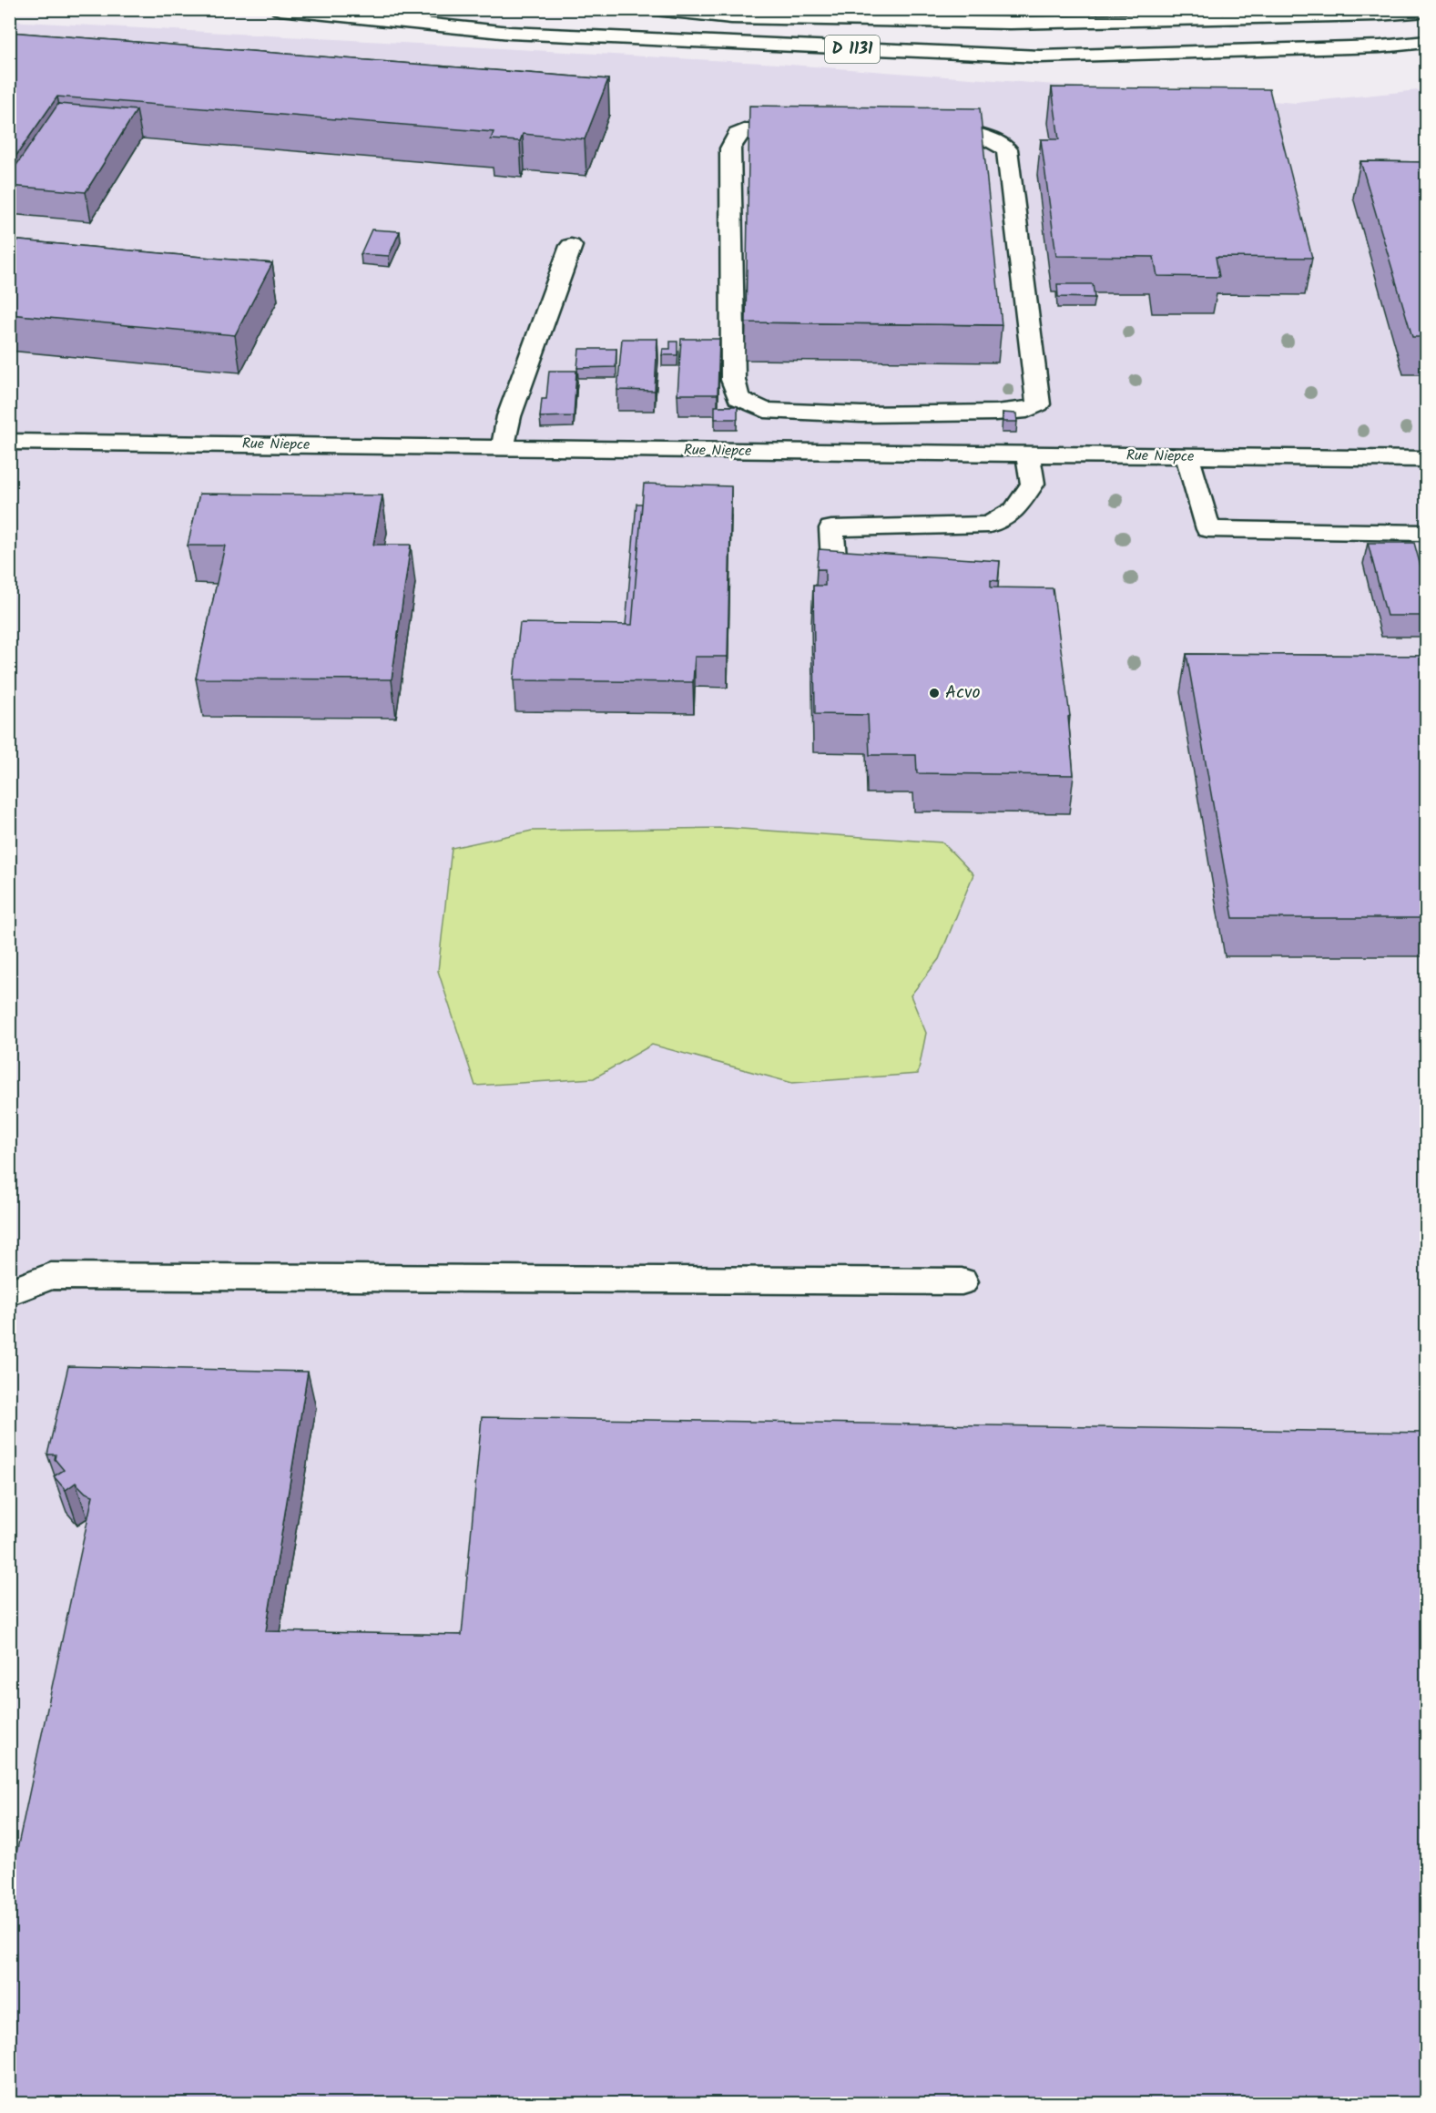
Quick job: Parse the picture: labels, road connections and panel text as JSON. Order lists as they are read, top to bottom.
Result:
{
  "streets": {
    "main road": ["D 1131", "Rue Niepce"]
  },
  "places": ["Acvo"]
}
